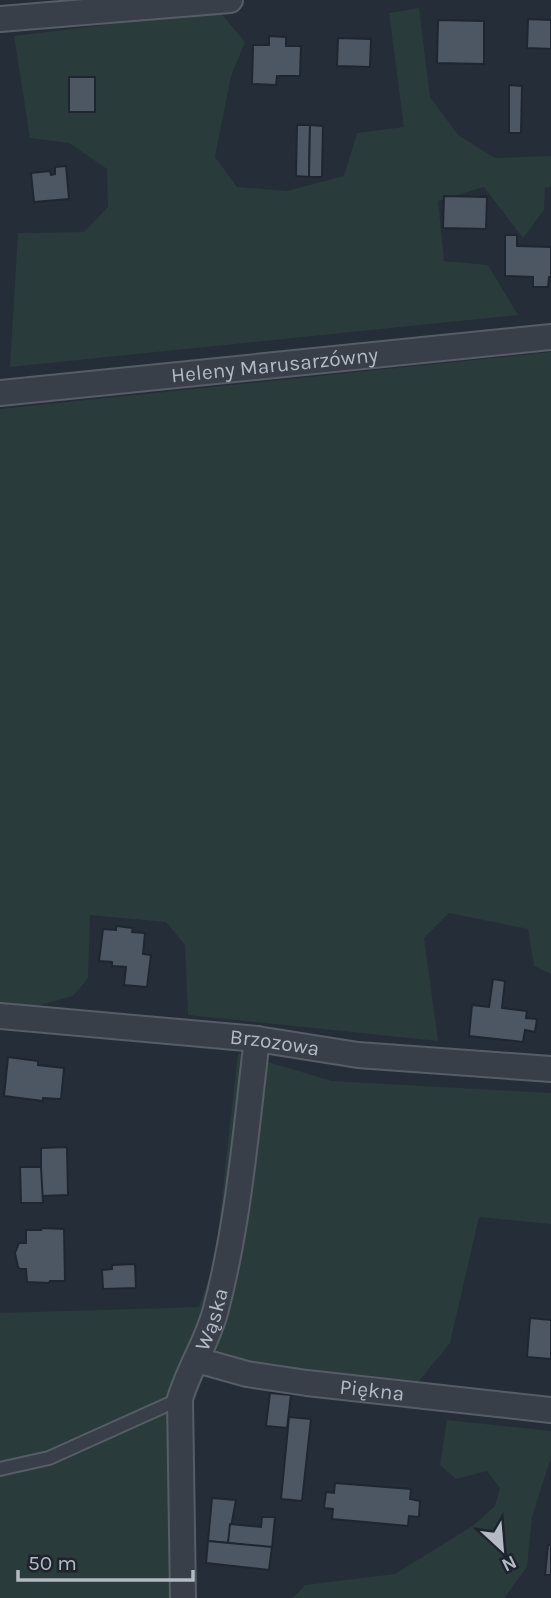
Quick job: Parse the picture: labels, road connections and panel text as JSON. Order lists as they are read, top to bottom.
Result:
{
  "streets": {
    "street": [
      "Heleny Marusarzówny",
      "Brzozowa",
      "Wąska",
      "Piękna"
    ]
  },
  "crossings": [
    ["Brzozowa", "Wąska"],
    ["Wąska", "Piękna"]
  ],
  "scale_bar": "50 m",
  "north": "bottom right"
}
